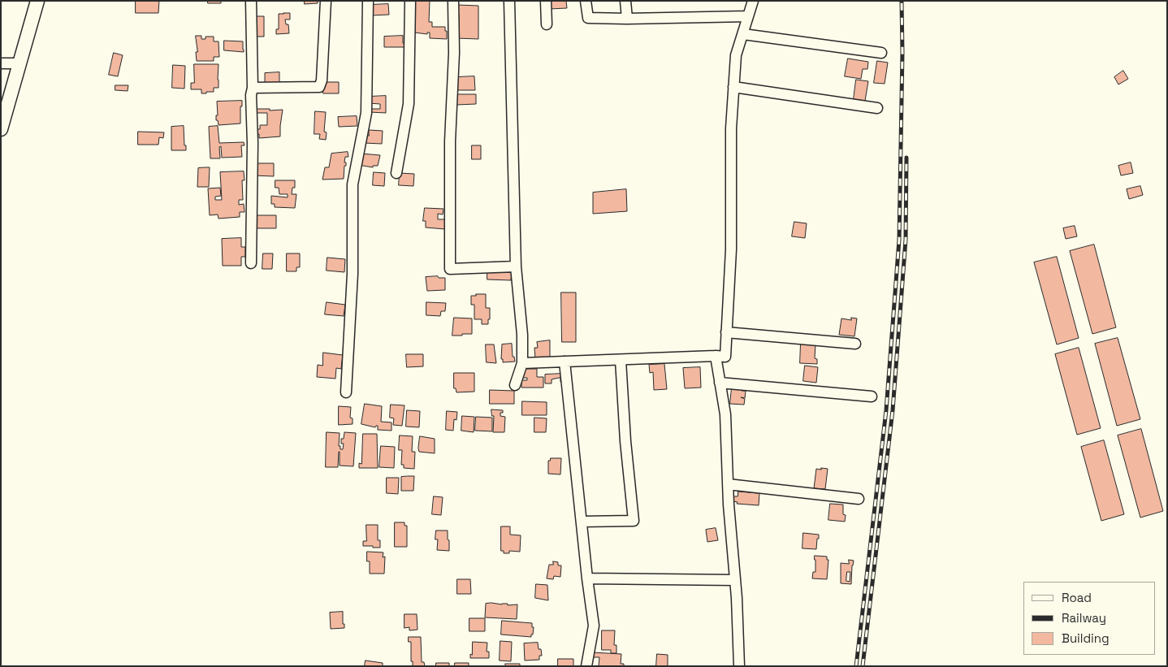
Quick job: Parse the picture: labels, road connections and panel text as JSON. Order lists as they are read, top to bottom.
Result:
{
  "legend": ["Road", "Railway", "Building"]
}
